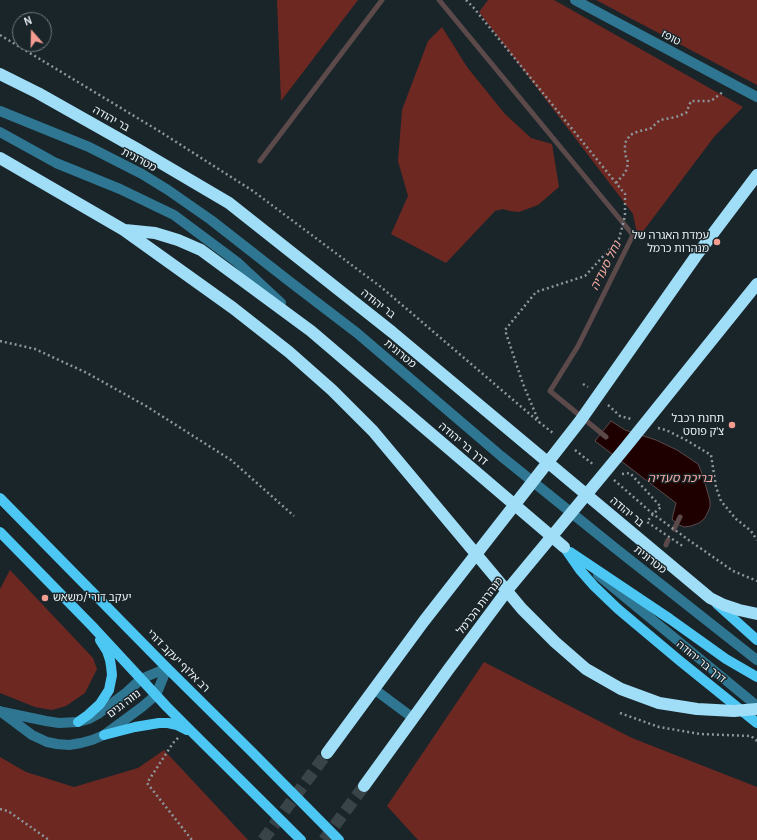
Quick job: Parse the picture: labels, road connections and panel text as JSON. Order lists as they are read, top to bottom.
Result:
{
  "streets": {
    "highway": ["בר יהודה", "דרך בר יהודה", "מנהרות הכרמל"],
    "main road": ["רב אלוף יעקב דורי"],
    "street": ["טופז", "מטרונית", "נווה גנים"]
  },
  "crossings": [
    ["רב אלוף יעקב דורי", "נווה גנים"]
  ],
  "water": ["נחל סעדיה", "בריכת סעדיה"],
  "places": ["עמדת האגרה של מנהרות כרמל", "תחנת רכבל צ'ק פוסט", "יעקב דורי/משאש"],
  "north": "top"
}
